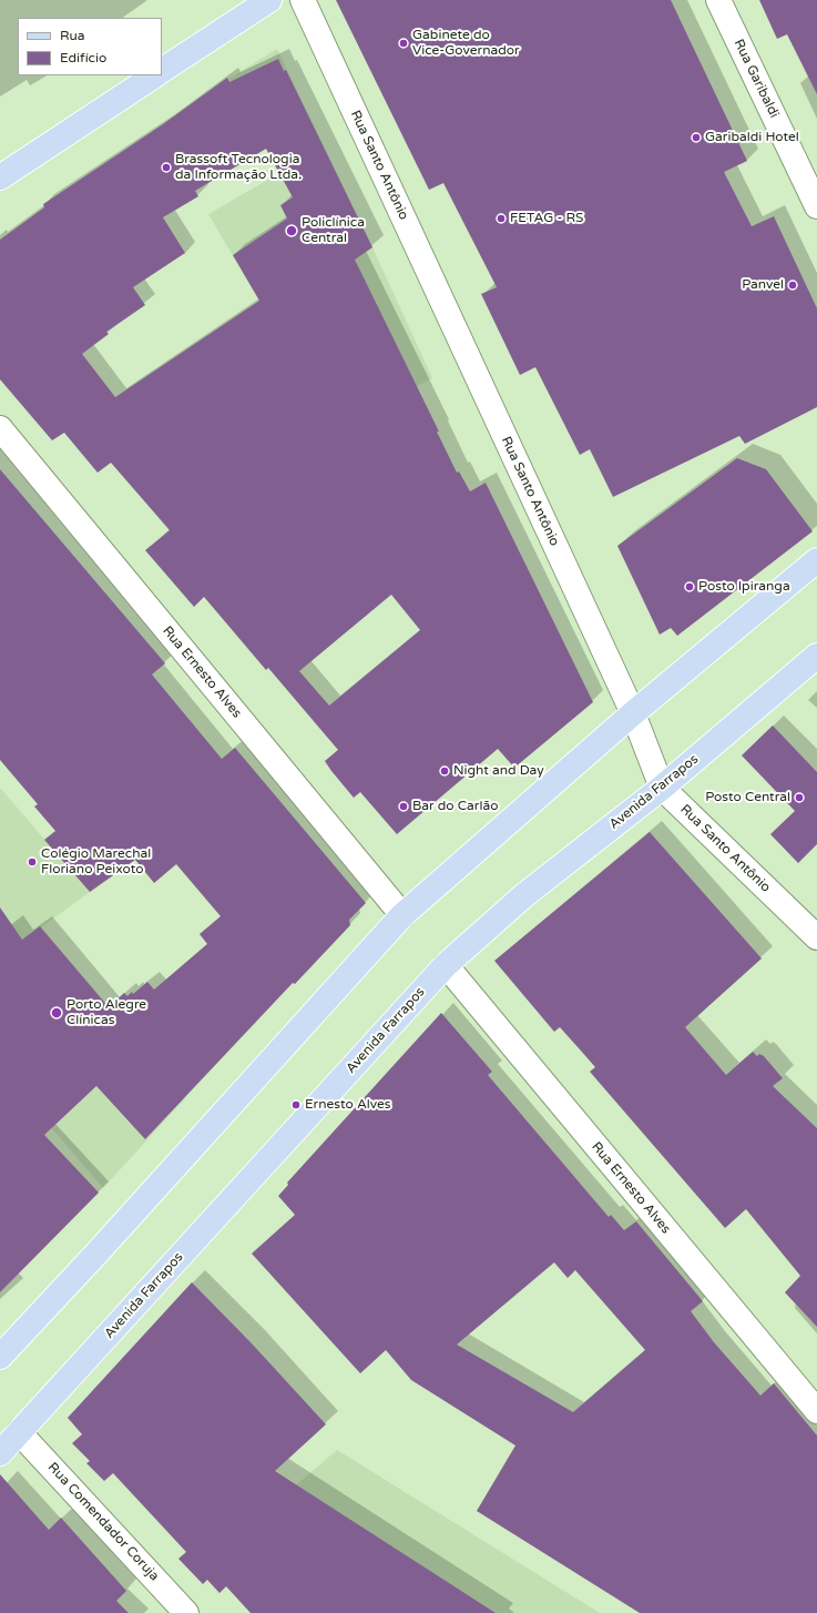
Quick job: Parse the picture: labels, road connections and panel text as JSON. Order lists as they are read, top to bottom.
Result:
{
  "streets": {
    "main road": ["Avenida Farrapos"],
    "street": [
      "Rua Garibaldi",
      "Rua Santo Antônio",
      "Rua Ernesto Alves",
      "Rua Comendador Coruja"
    ]
  },
  "crossings": [
    ["Rua Santo Antônio", "Avenida Farrapos"],
    ["Rua Ernesto Alves", "Avenida Farrapos"],
    ["Avenida Farrapos", "Rua Comendador Coruja"]
  ],
  "places": [
    "Gabinete do Vice-Governador",
    "Garibaldi Hotel",
    "Brassoft Tecnologia da Informação Ltda.",
    "FETAG - RS",
    "Policlínica Central",
    "Panvel",
    "Posto Ipiranga",
    "Night and Day",
    "Posto Central",
    "Bar do Carlão",
    "Colégio Marechal Floriano Peixoto",
    "Porto Alegre Clínicas",
    "Ernesto Alves"
  ],
  "legend": ["Rua", "Edifício"]
}
